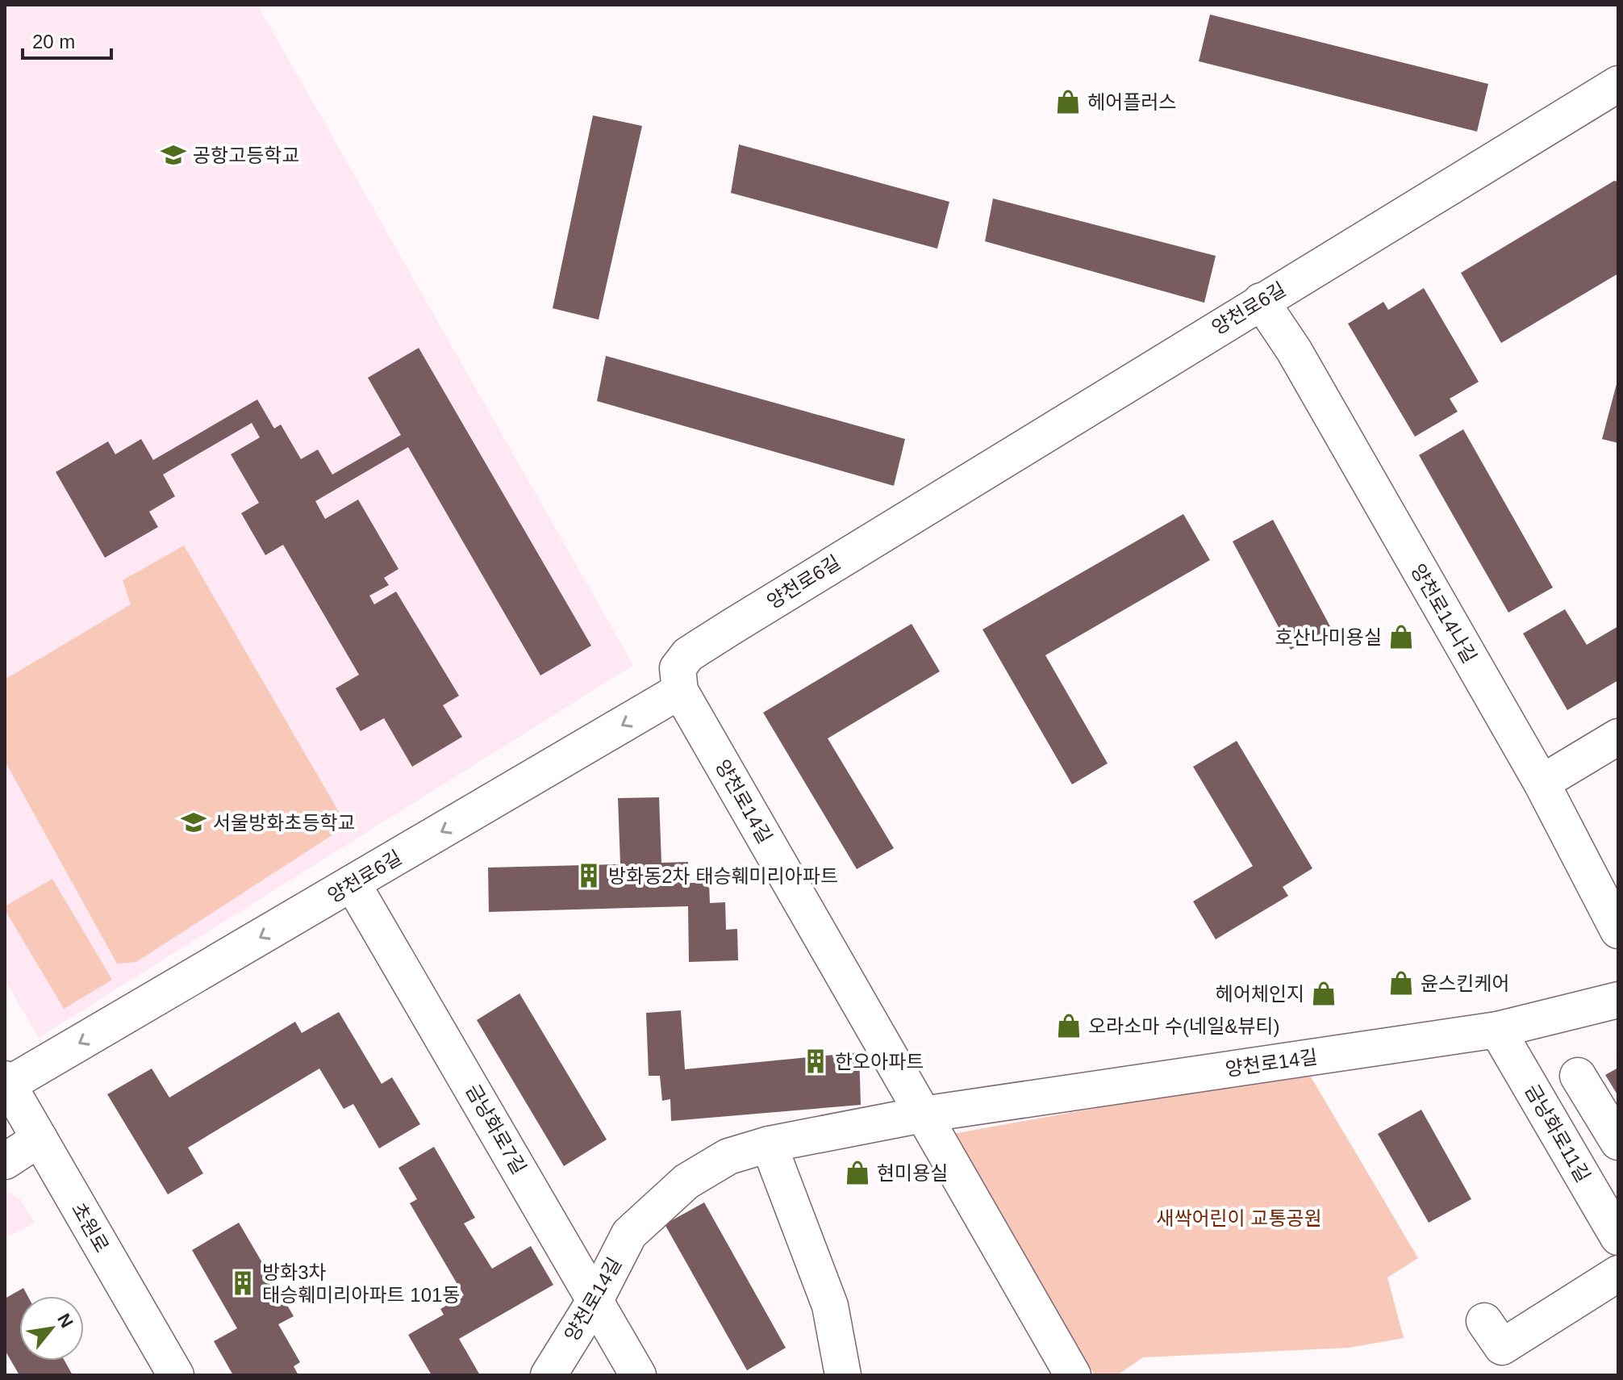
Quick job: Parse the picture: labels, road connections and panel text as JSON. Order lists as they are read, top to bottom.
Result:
{
  "streets": {
    "street": [
      "양천로6길",
      "양천로14나길",
      "양천로14길",
      "금낭화로7길",
      "금낭화로11길",
      "초원로"
    ]
  },
  "crossings": [
    ["양천로6길", "양천로14나길"],
    ["양천로6길", "양천로14길"],
    ["양천로6길", "금낭화로7길"],
    ["양천로6길", "초원로"],
    ["양천로14길", "금낭화로7길"],
    ["양천로14길", "금낭화로11길"]
  ],
  "one_way": ["양천로6길"],
  "parks": ["새싹어린이 교통공원"],
  "places": {
    "shop": [
      "헤어플러스",
      "호산나미용실",
      "윤스킨케어",
      "헤어체인지",
      "오라소마 수(네일&뷰티)",
      "현미용실"
    ],
    "school or university": ["공항고등학교", "서울방화초등학교"],
    "building": ["방화동2차 태승훼미리아파트", "한오아파트", "방화3차 태승훼미리아파트 101동"]
  },
  "scale_bar": "20 m",
  "north": "top right"
}
